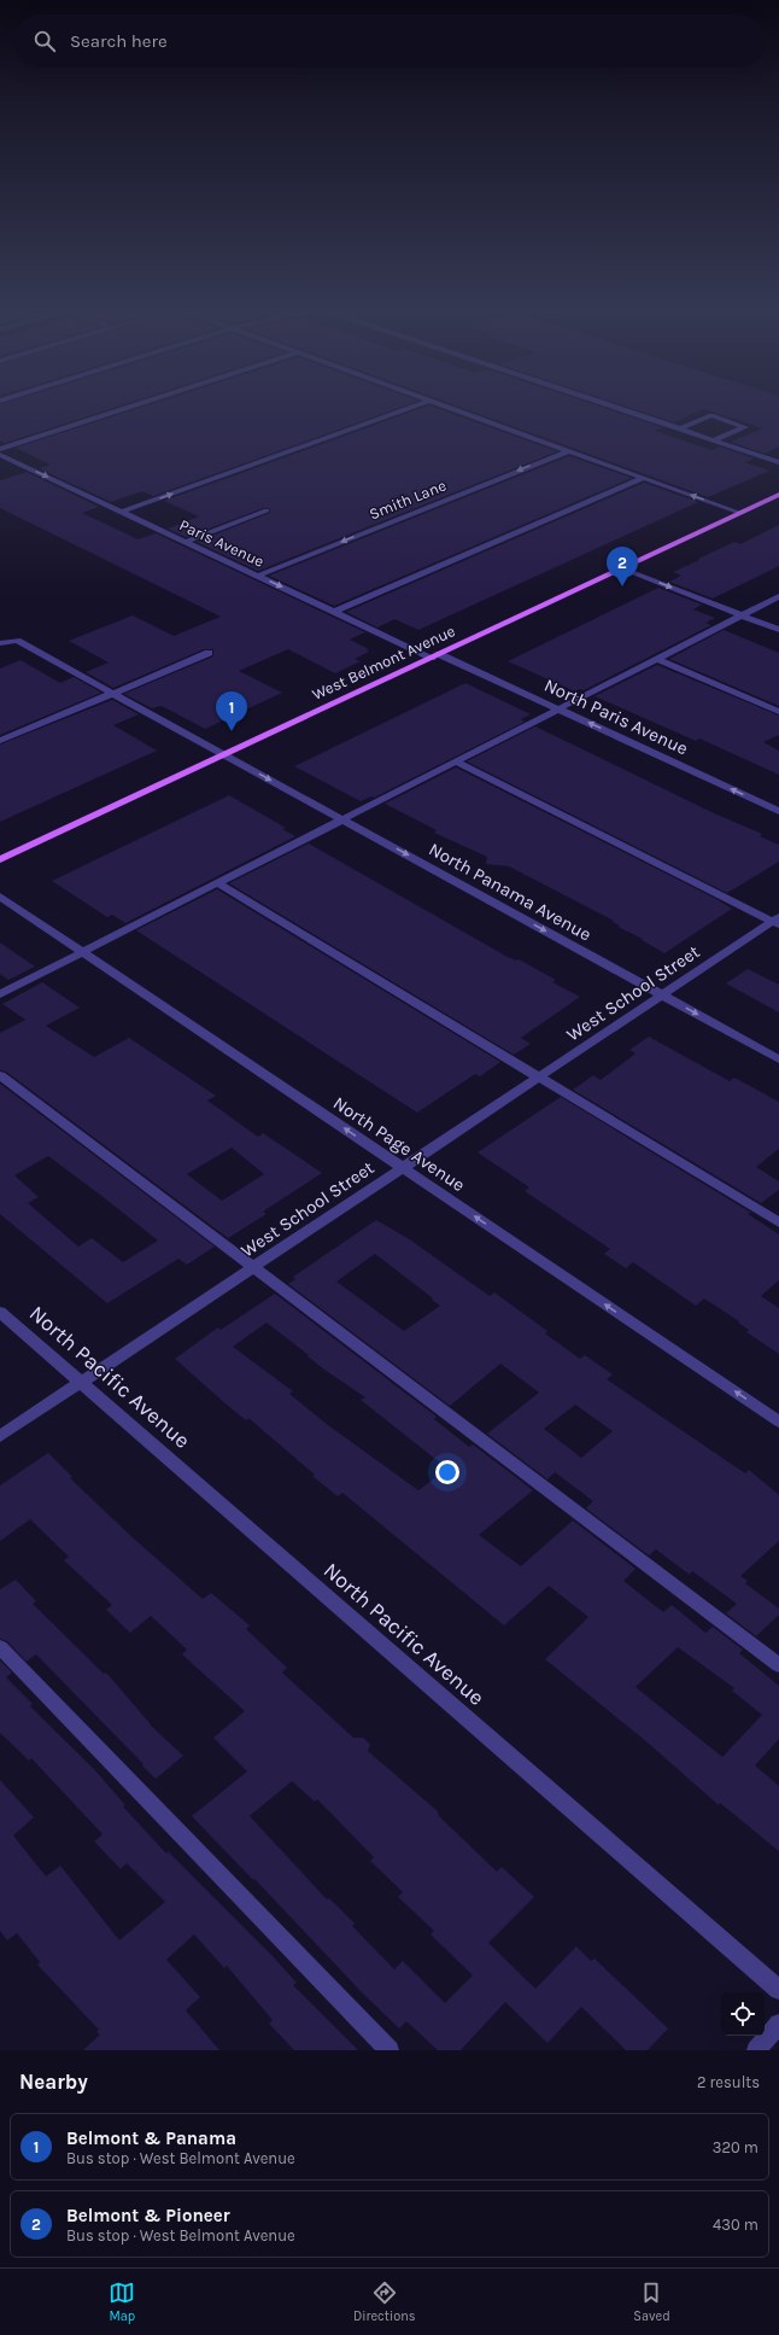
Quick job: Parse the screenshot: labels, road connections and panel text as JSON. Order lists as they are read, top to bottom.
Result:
{
  "streets": {
    "main road": ["West Belmont Avenue"],
    "street": [
      "Smith Lane",
      "Paris Avenue",
      "North Paris Avenue",
      "North Panama Avenue",
      "West School Street",
      "North Page Avenue",
      "North Pacific Avenue"
    ]
  },
  "crossings": [
    ["Smith Lane", "Paris Avenue"],
    ["Paris Avenue", "West Belmont Avenue"],
    ["Paris Avenue", "North Paris Avenue"],
    ["West Belmont Avenue", "North Paris Avenue"],
    ["West Belmont Avenue", "North Panama Avenue"],
    ["North Panama Avenue", "West School Street"],
    ["West School Street", "North Page Avenue"],
    ["West School Street", "North Pacific Avenue"]
  ],
  "one_way": ["Paris Avenue", "North Panama Avenue", "North Page Avenue"],
  "page": {
    "search": "Search here",
    "pins": ["2", "1"],
    "heading": ["Nearby", "2 results"],
    "list": [
      {
        "mark": "1",
        "name": "Belmont & Panama",
        "note": "Bus stop · West Belmont Avenue",
        "value": "320 m"
      },
      {
        "mark": "2",
        "name": "Belmont & Pioneer",
        "note": "Bus stop · West Belmont Avenue",
        "value": "430 m"
      }
    ],
    "nav": ["Map", "Directions", "Saved"]
  }
}
